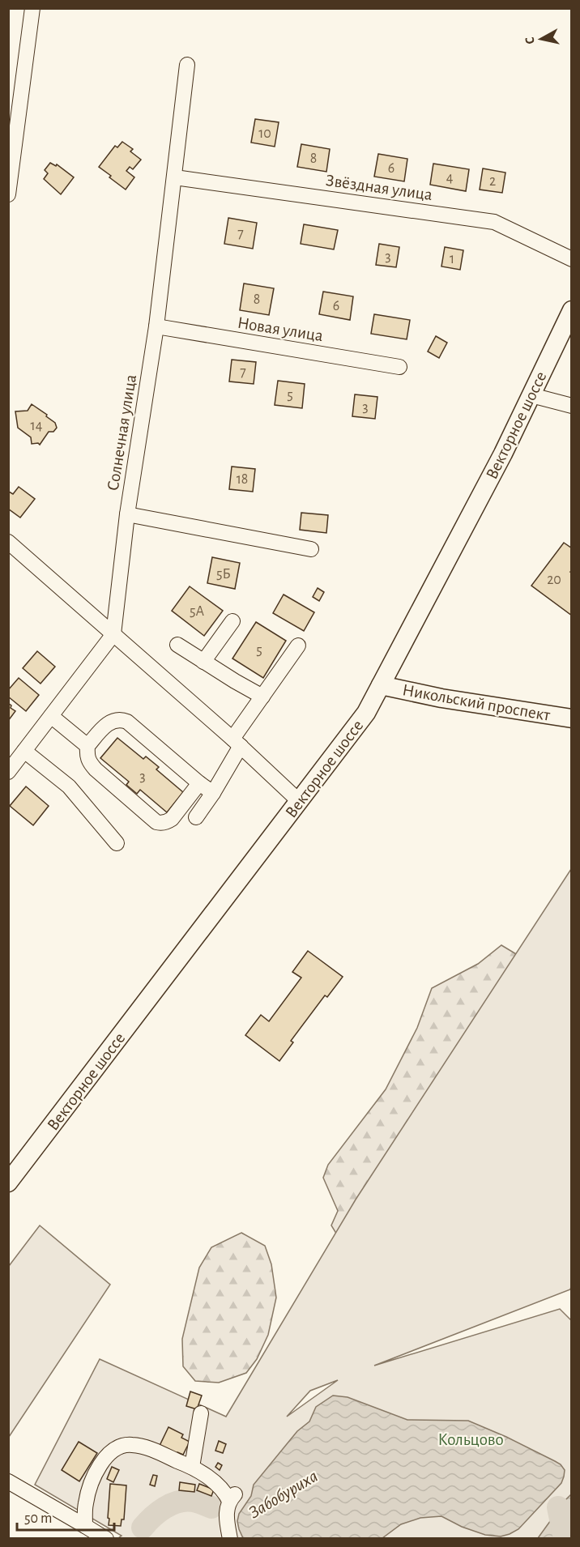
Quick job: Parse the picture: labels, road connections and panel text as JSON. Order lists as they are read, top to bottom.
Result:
{
  "streets": {
    "main road": ["Векторное шоссе", "Никольский проспект"],
    "street": ["Звёздная улица", "Новая улица", "Солнечная улица"]
  },
  "crossings": [
    ["Звёздная улица", "Солнечная улица"],
    ["Новая улица", "Солнечная улица"],
    ["Векторное шоссе", "Никольский проспект"]
  ],
  "water": ["Забобуриха"],
  "parks": ["Кольцово"],
  "house_numbers": [
    "10",
    "8",
    "6",
    "4",
    "2",
    "7",
    "3",
    "1",
    "8",
    "6",
    "7",
    "5",
    "3",
    "14",
    "18",
    "5Б",
    "20",
    "5А",
    "5",
    "3"
  ],
  "scale_bar": "50 m",
  "north": "left"
}
